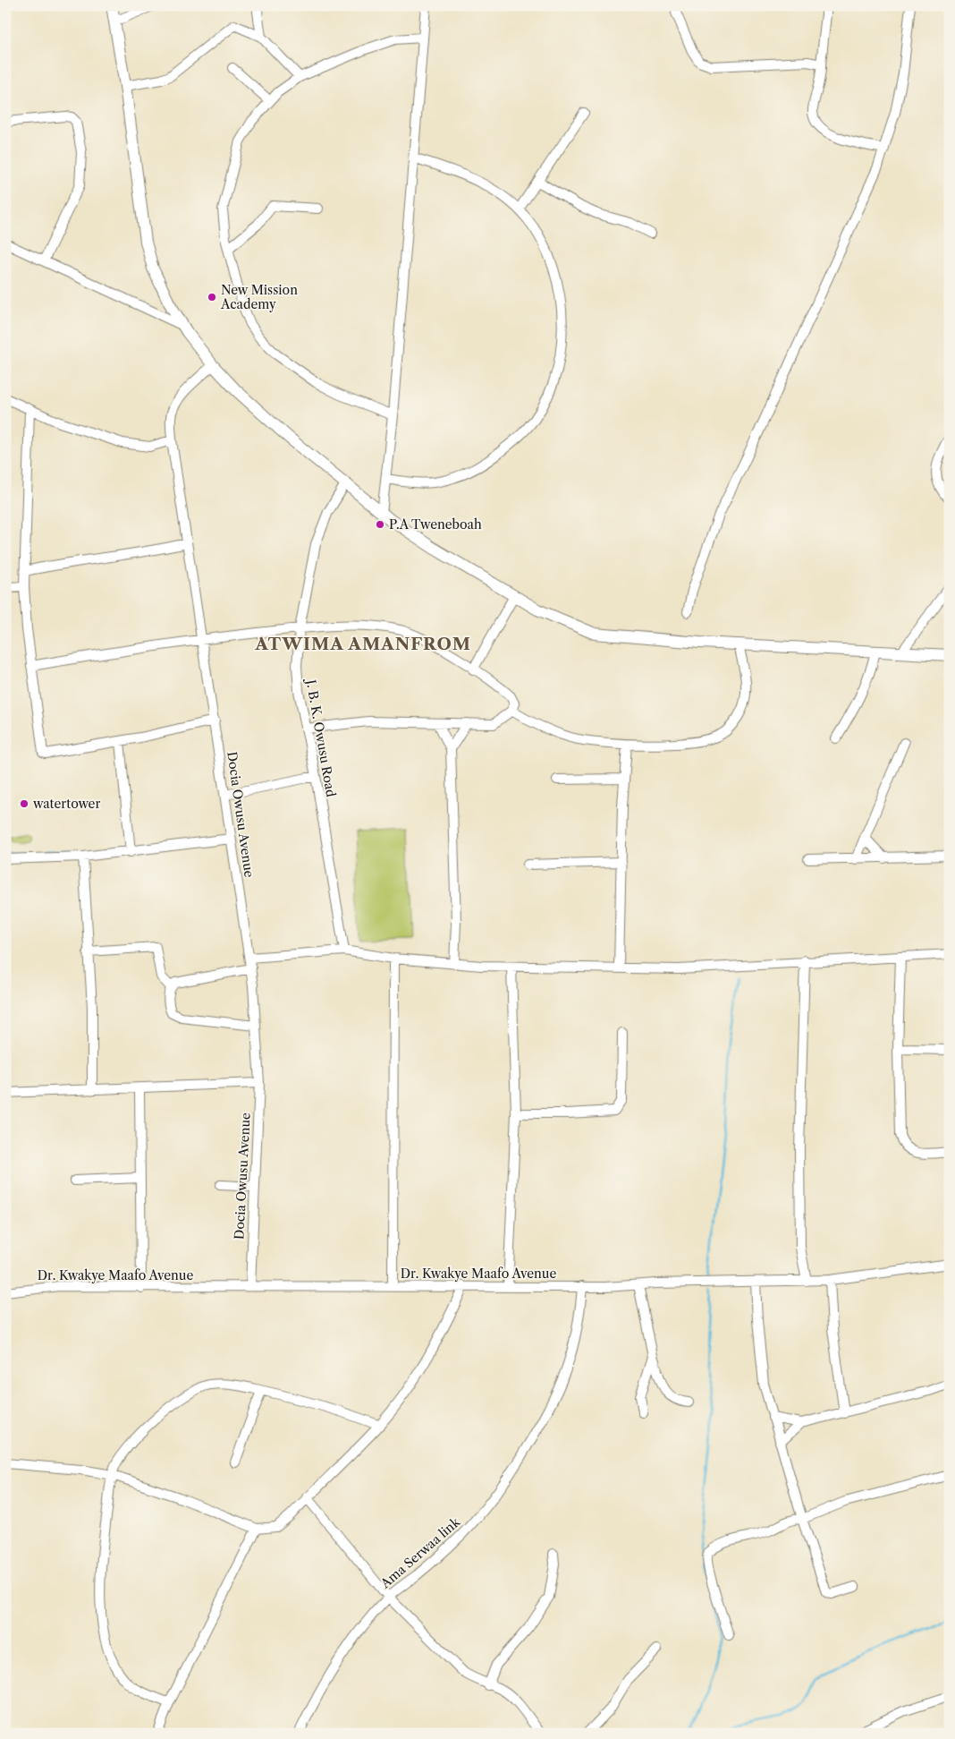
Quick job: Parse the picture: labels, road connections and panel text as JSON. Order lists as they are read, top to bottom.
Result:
{
  "streets": {
    "street": [
      "J. B. K. Owusu Road",
      "Docia Owusu Avenue",
      "Dr. Kwakye Maafo Avenue",
      "Ama Serwaa link"
    ]
  },
  "crossings": [
    ["Docia Owusu Avenue", "Dr. Kwakye Maafo Avenue"],
    ["Dr. Kwakye Maafo Avenue", "Ama Serwaa link"]
  ],
  "districts": ["ATWIMA AMANFROM"],
  "places": ["New Mission Academy", "P.A Tweneboah", "watertower"]
}
